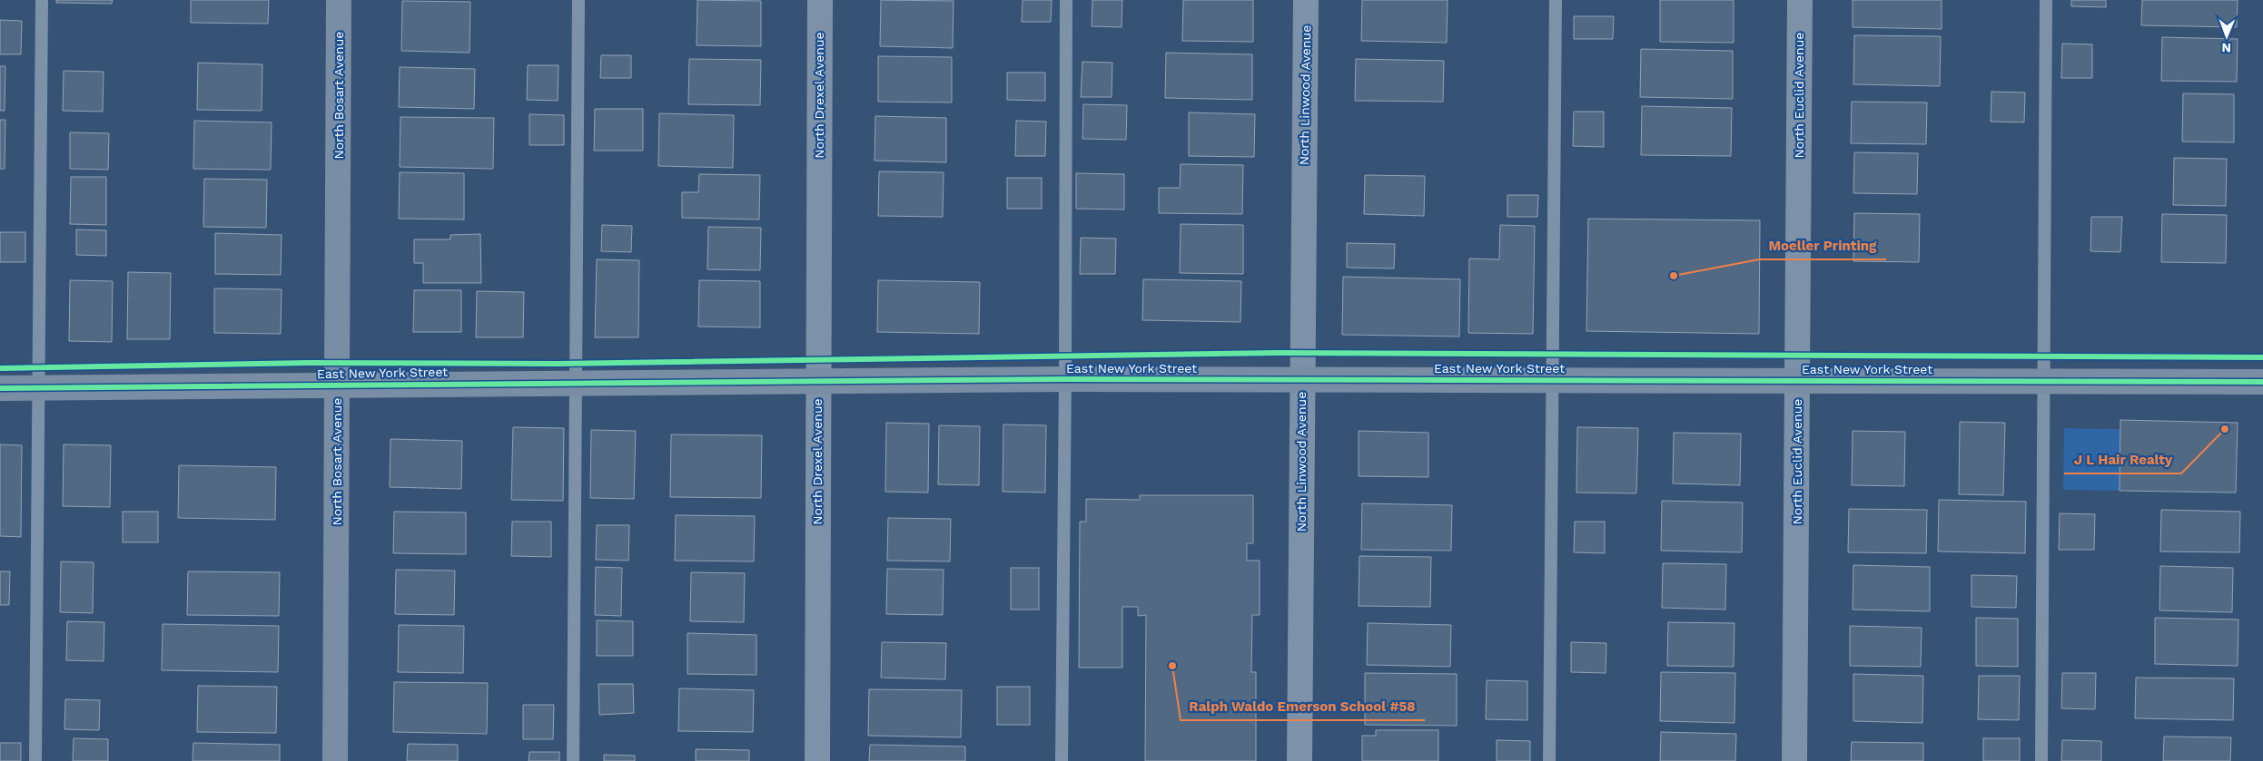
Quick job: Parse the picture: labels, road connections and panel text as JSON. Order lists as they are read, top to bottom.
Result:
{
  "streets": {
    "main road": ["North Bosart Avenue", "East New York Street"],
    "street": ["North Drexel Avenue", "North Linwood Avenue", "North Euclid Avenue"]
  },
  "crossings": [
    ["North Bosart Avenue", "East New York Street"],
    ["North Drexel Avenue", "East New York Street"],
    ["North Linwood Avenue", "East New York Street"],
    ["North Euclid Avenue", "East New York Street"]
  ],
  "places": ["Moeller Printing", "J L Hair Realty", "Ralph Waldo Emerson School #58"],
  "north": "bottom"
}
